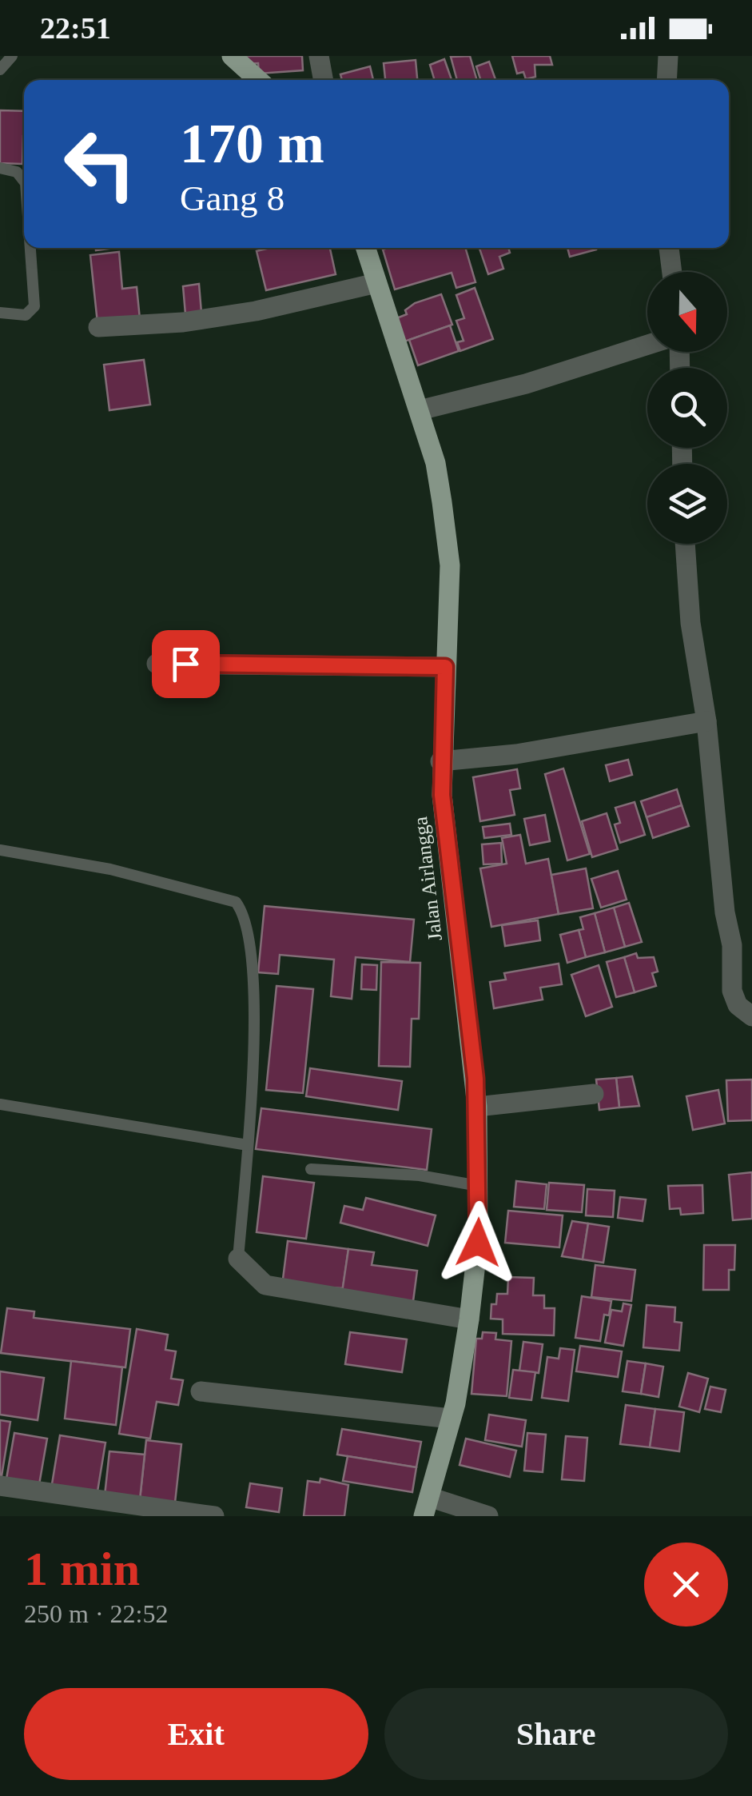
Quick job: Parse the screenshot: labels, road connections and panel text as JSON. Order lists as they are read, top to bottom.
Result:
{
  "streets": {
    "main road": ["Jalan Airlangga"]
  },
  "north": "bottom",
  "page": {
    "status": "22:51",
    "turn": ["170 m", "Gang 8"],
    "heading": ["1 min", "250 m · 22:52"],
    "buttons": ["Exit", "Share"]
  }
}
